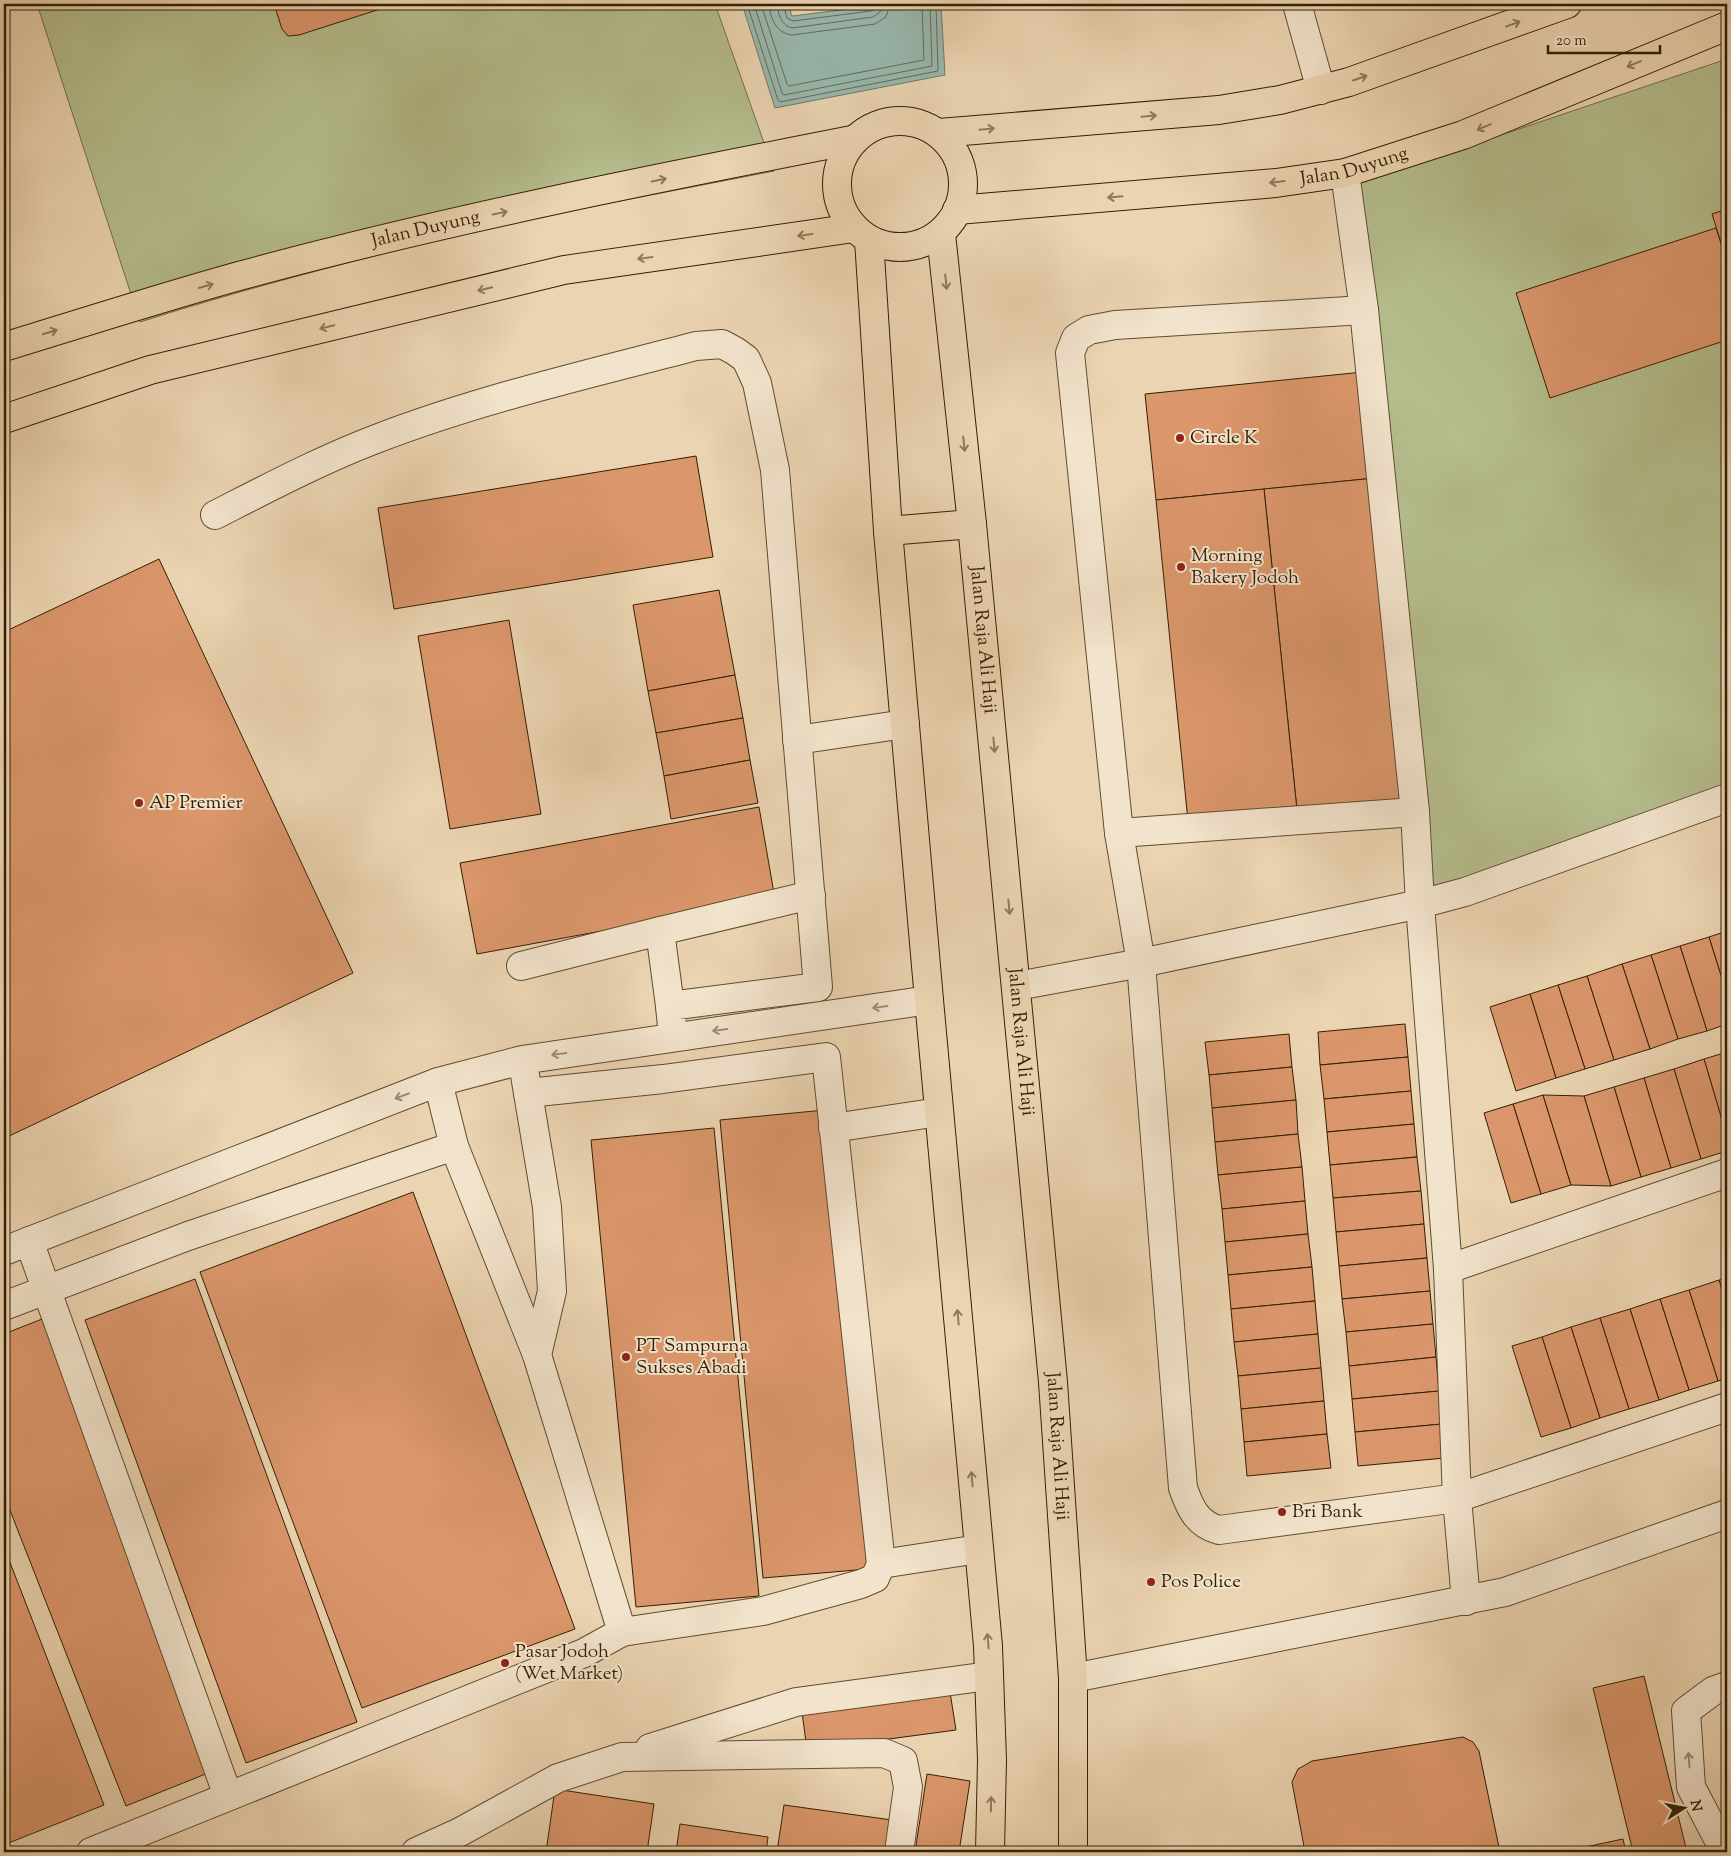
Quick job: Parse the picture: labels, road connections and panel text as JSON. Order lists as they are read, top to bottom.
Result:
{
  "streets": {
    "main road": ["Jalan Duyung", "Jalan Raja Ali Haji"]
  },
  "crossings": [
    ["Jalan Duyung", "Jalan Raja Ali Haji"]
  ],
  "places": [
    "Circle K",
    "Morning Bakery Jodoh",
    "AP Premier",
    "PT Sampurna Sukses Abadi",
    "Bri Bank",
    "Pos Police",
    "Pasar Jodoh (Wet Market)"
  ],
  "scale_bar": "20 m",
  "north": "right"
}
